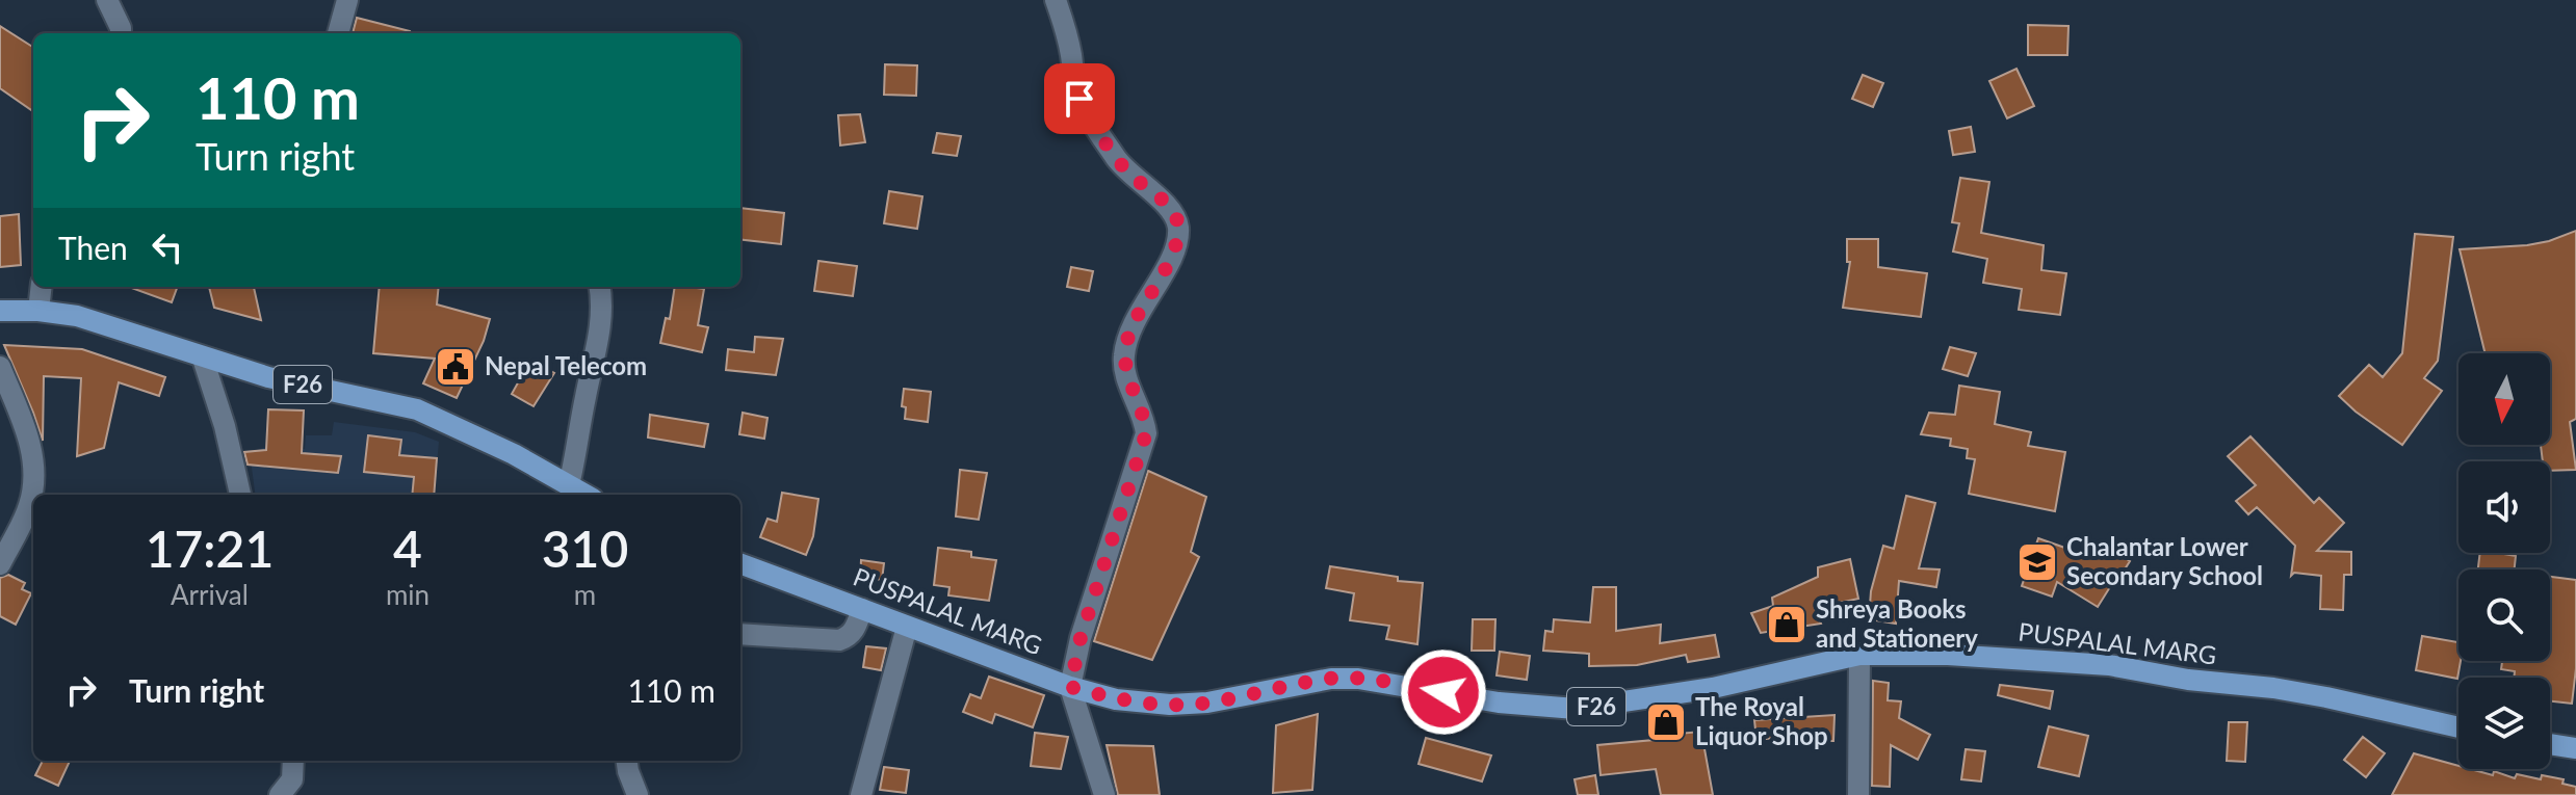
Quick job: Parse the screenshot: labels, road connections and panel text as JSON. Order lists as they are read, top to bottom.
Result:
{
  "streets": {
    "main road": ["F26", "PUSPALAL MARG"]
  },
  "places": {
    "public building": ["Nepal Telecom"],
    "school or university": ["Chalantar Lower Secondary School"],
    "shop": ["Shreya Books and Stationery", "The Royal Liquor Shop"]
  },
  "north": "bottom",
  "page": {
    "turn": ["110 m", "Turn right"],
    "then": "Then",
    "eta": [
      "17:21",
      "Arrival",
      "4",
      "min",
      "310",
      "m"
    ],
    "list": [
      {
        "name": "Turn right",
        "value": "110 m"
      }
    ]
  }
}
